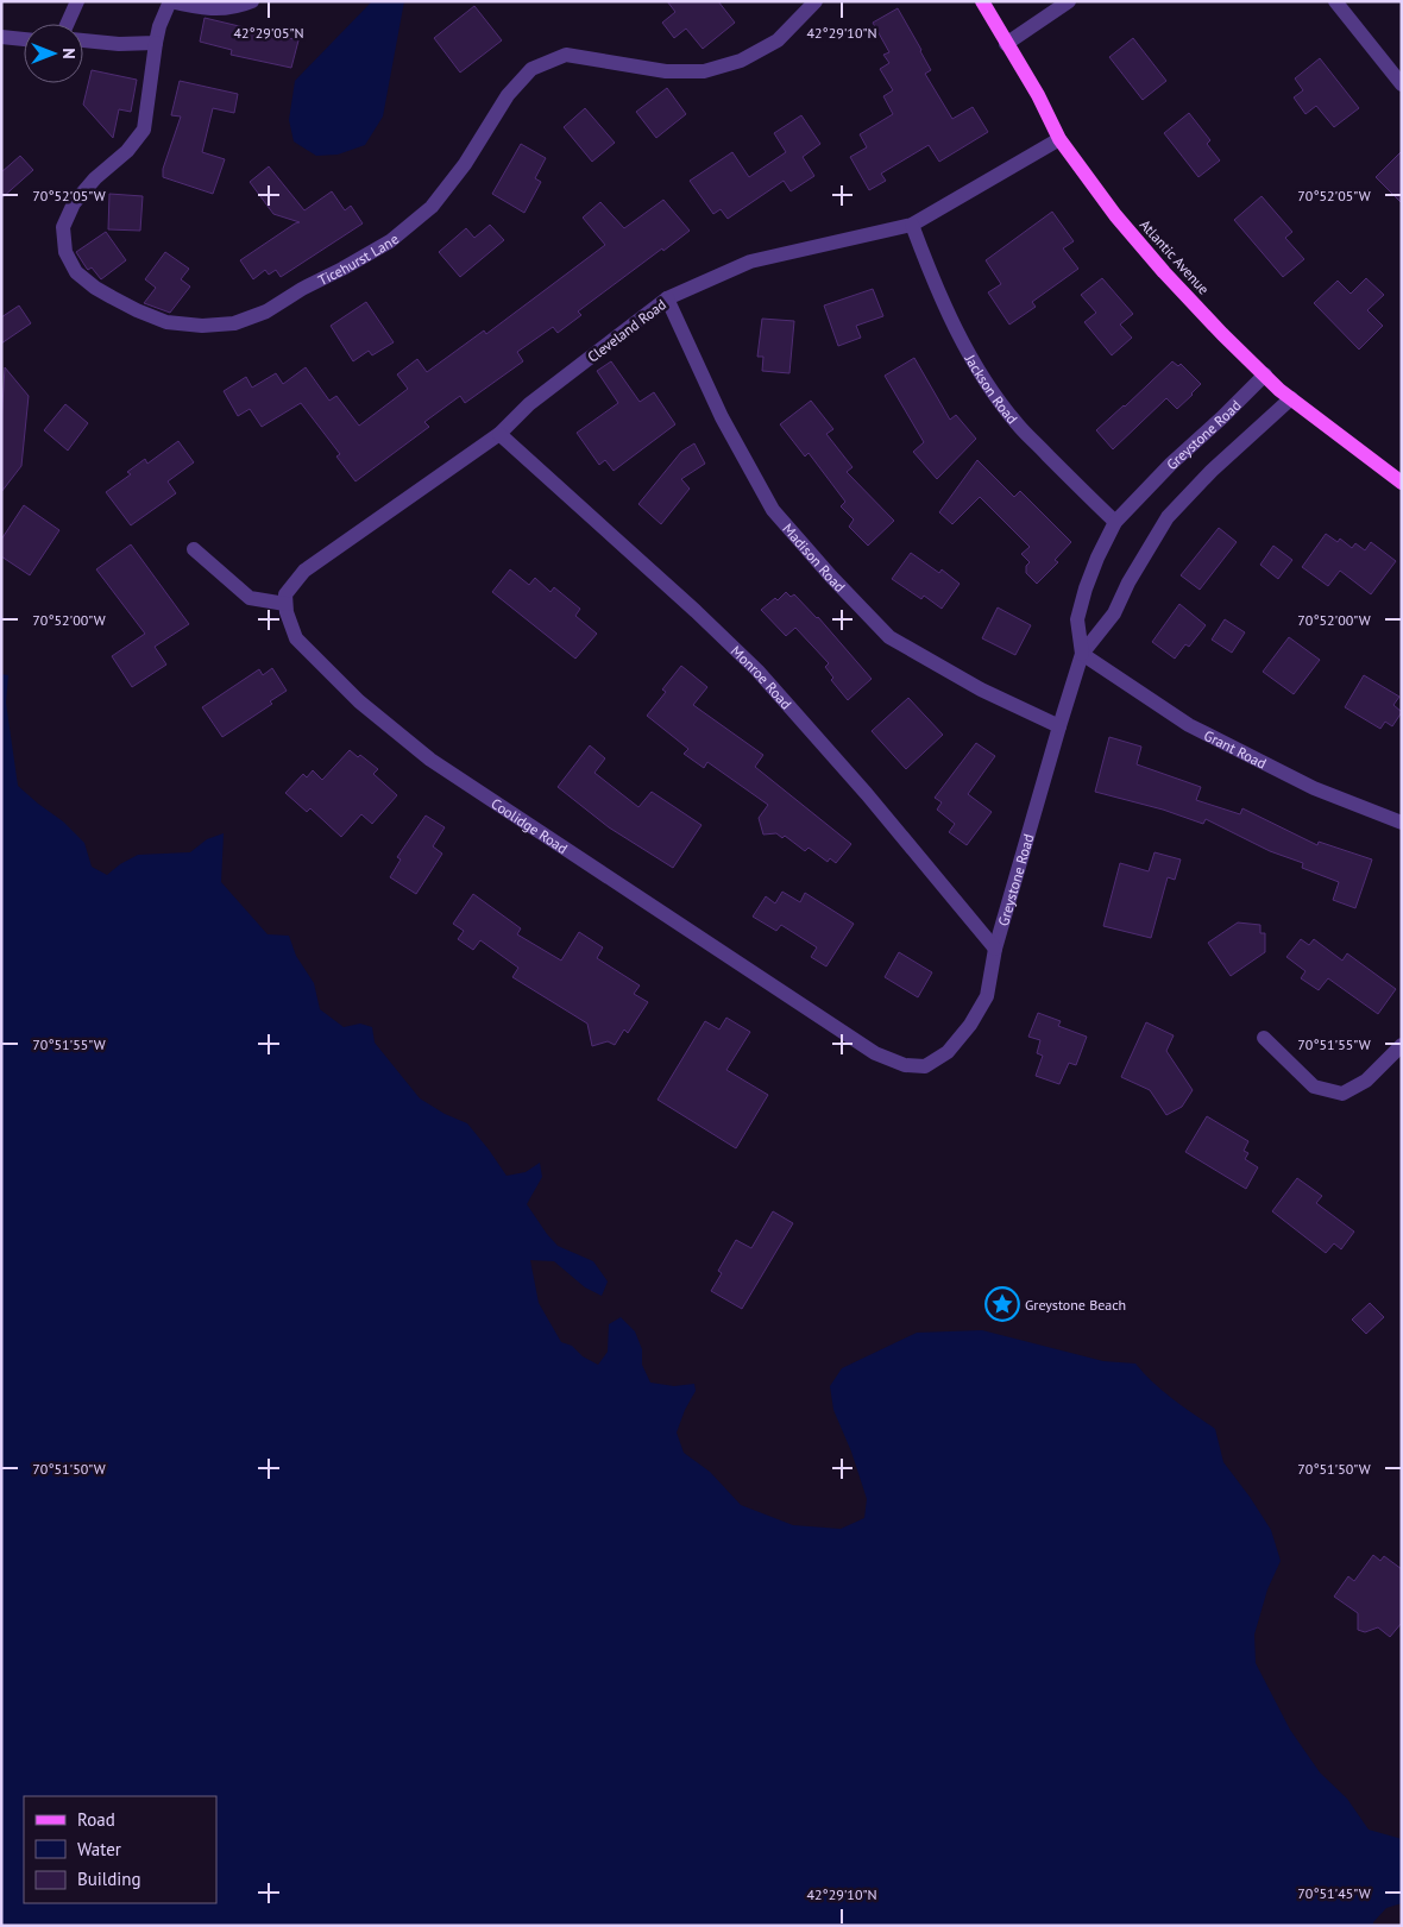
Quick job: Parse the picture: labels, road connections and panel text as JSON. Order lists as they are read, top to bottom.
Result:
{
  "streets": {
    "main road": ["Atlantic Avenue"],
    "street": [
      "Ticehurst Lane",
      "Cleveland Road",
      "Jackson Road",
      "Greystone Road",
      "Madison Road",
      "Monroe Road",
      "Grant Road",
      "Coolidge Road"
    ]
  },
  "crossings": [
    ["Atlantic Avenue", "Cleveland Road"],
    ["Atlantic Avenue", "Greystone Road"],
    ["Cleveland Road", "Jackson Road"],
    ["Cleveland Road", "Madison Road"],
    ["Cleveland Road", "Monroe Road"],
    ["Cleveland Road", "Coolidge Road"],
    ["Jackson Road", "Greystone Road"],
    ["Greystone Road", "Madison Road"],
    ["Greystone Road", "Monroe Road"],
    ["Greystone Road", "Grant Road"],
    ["Greystone Road", "Coolidge Road"]
  ],
  "places": {
    "place": ["Greystone Beach"]
  },
  "legend": ["Road", "Water", "Building"],
  "north": "right",
  "coordinates": [
    "42°29'05\"N",
    "42°29'10\"N",
    "70°52'05\"W",
    "70°52'00\"W",
    "70°51'55\"W",
    "70°51'50\"W",
    "70°51'45\"W"
  ]
}
